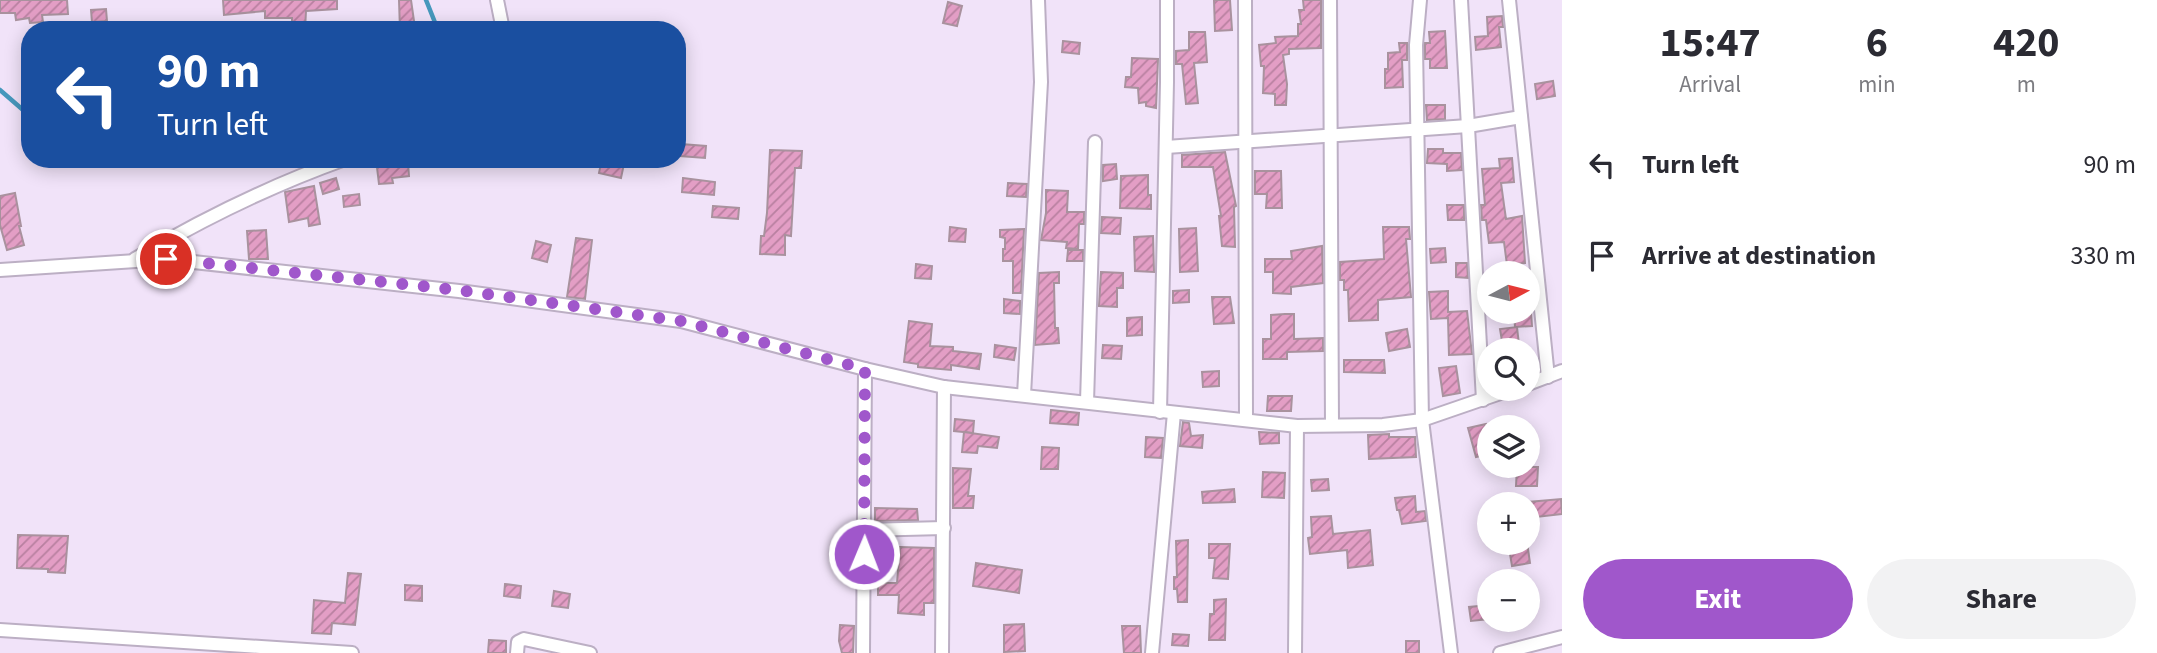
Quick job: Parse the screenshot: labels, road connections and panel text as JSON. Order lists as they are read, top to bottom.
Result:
{
  "north": "right",
  "page": {
    "eta": [
      "15:47",
      "Arrival",
      "6",
      "min",
      "420",
      "m"
    ],
    "turn": ["90 m", "Turn left"],
    "list": [
      {
        "name": "Turn left",
        "value": "90 m"
      },
      {
        "name": "Arrive at destination",
        "value": "330 m"
      }
    ],
    "map_buttons": ["+", "−"],
    "buttons": ["Exit", "Share"]
  }
}
